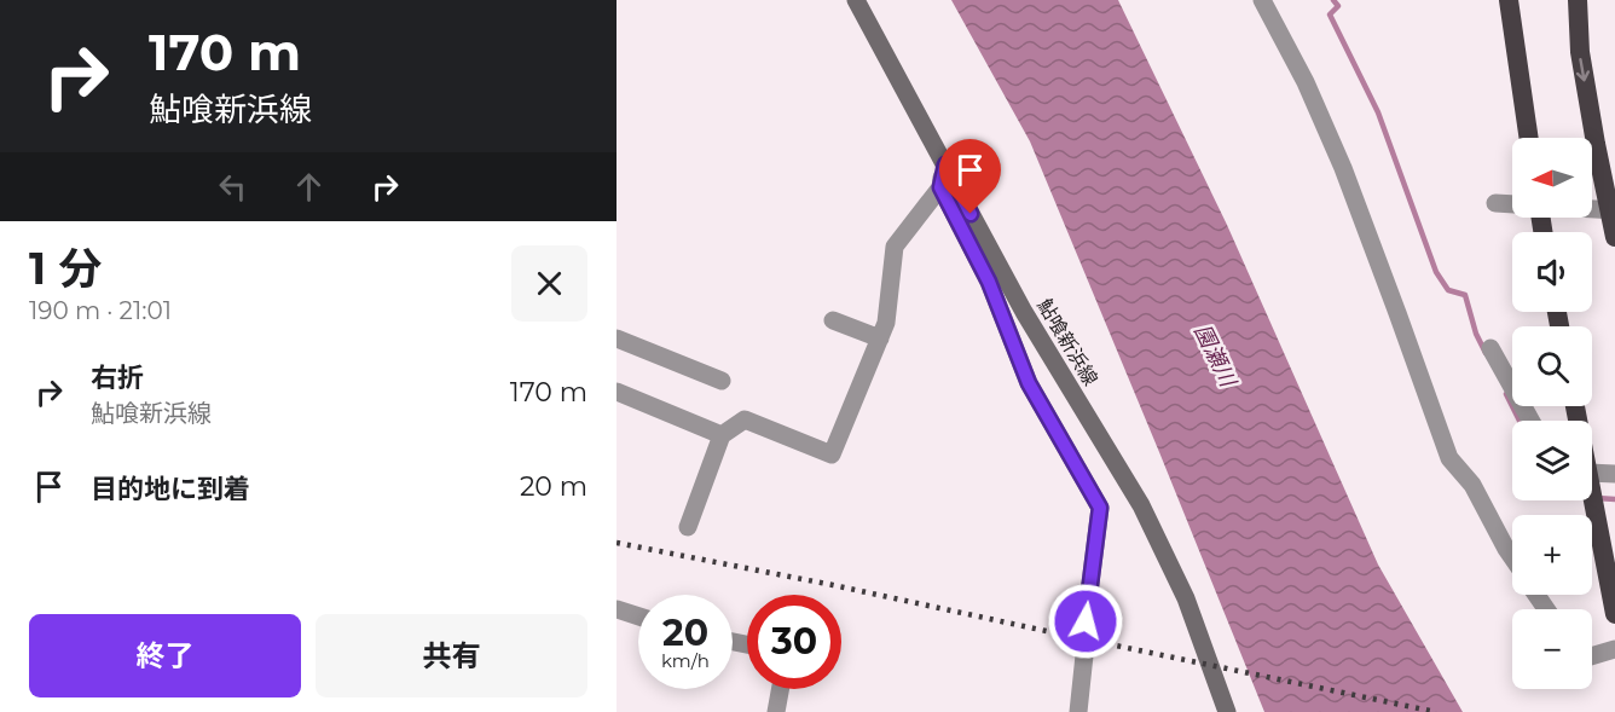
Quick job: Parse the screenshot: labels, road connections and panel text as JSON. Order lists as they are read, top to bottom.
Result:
{
  "streets": {
    "main road": ["鮎喰新浜線"]
  },
  "water": ["園瀬川"],
  "north": "left",
  "page": {
    "turn": ["170 m", "鮎喰新浜線"],
    "map_buttons": ["+", "−"],
    "heading": ["1 分", "190 m · 21:01"],
    "list": [
      {
        "name": "右折",
        "note": "鮎喰新浜線",
        "value": "170 m"
      },
      {
        "name": "目的地に到着",
        "value": "20 m"
      }
    ],
    "speed": "20 km/h",
    "limit": "30",
    "buttons": ["終了", "共有"]
  }
}
